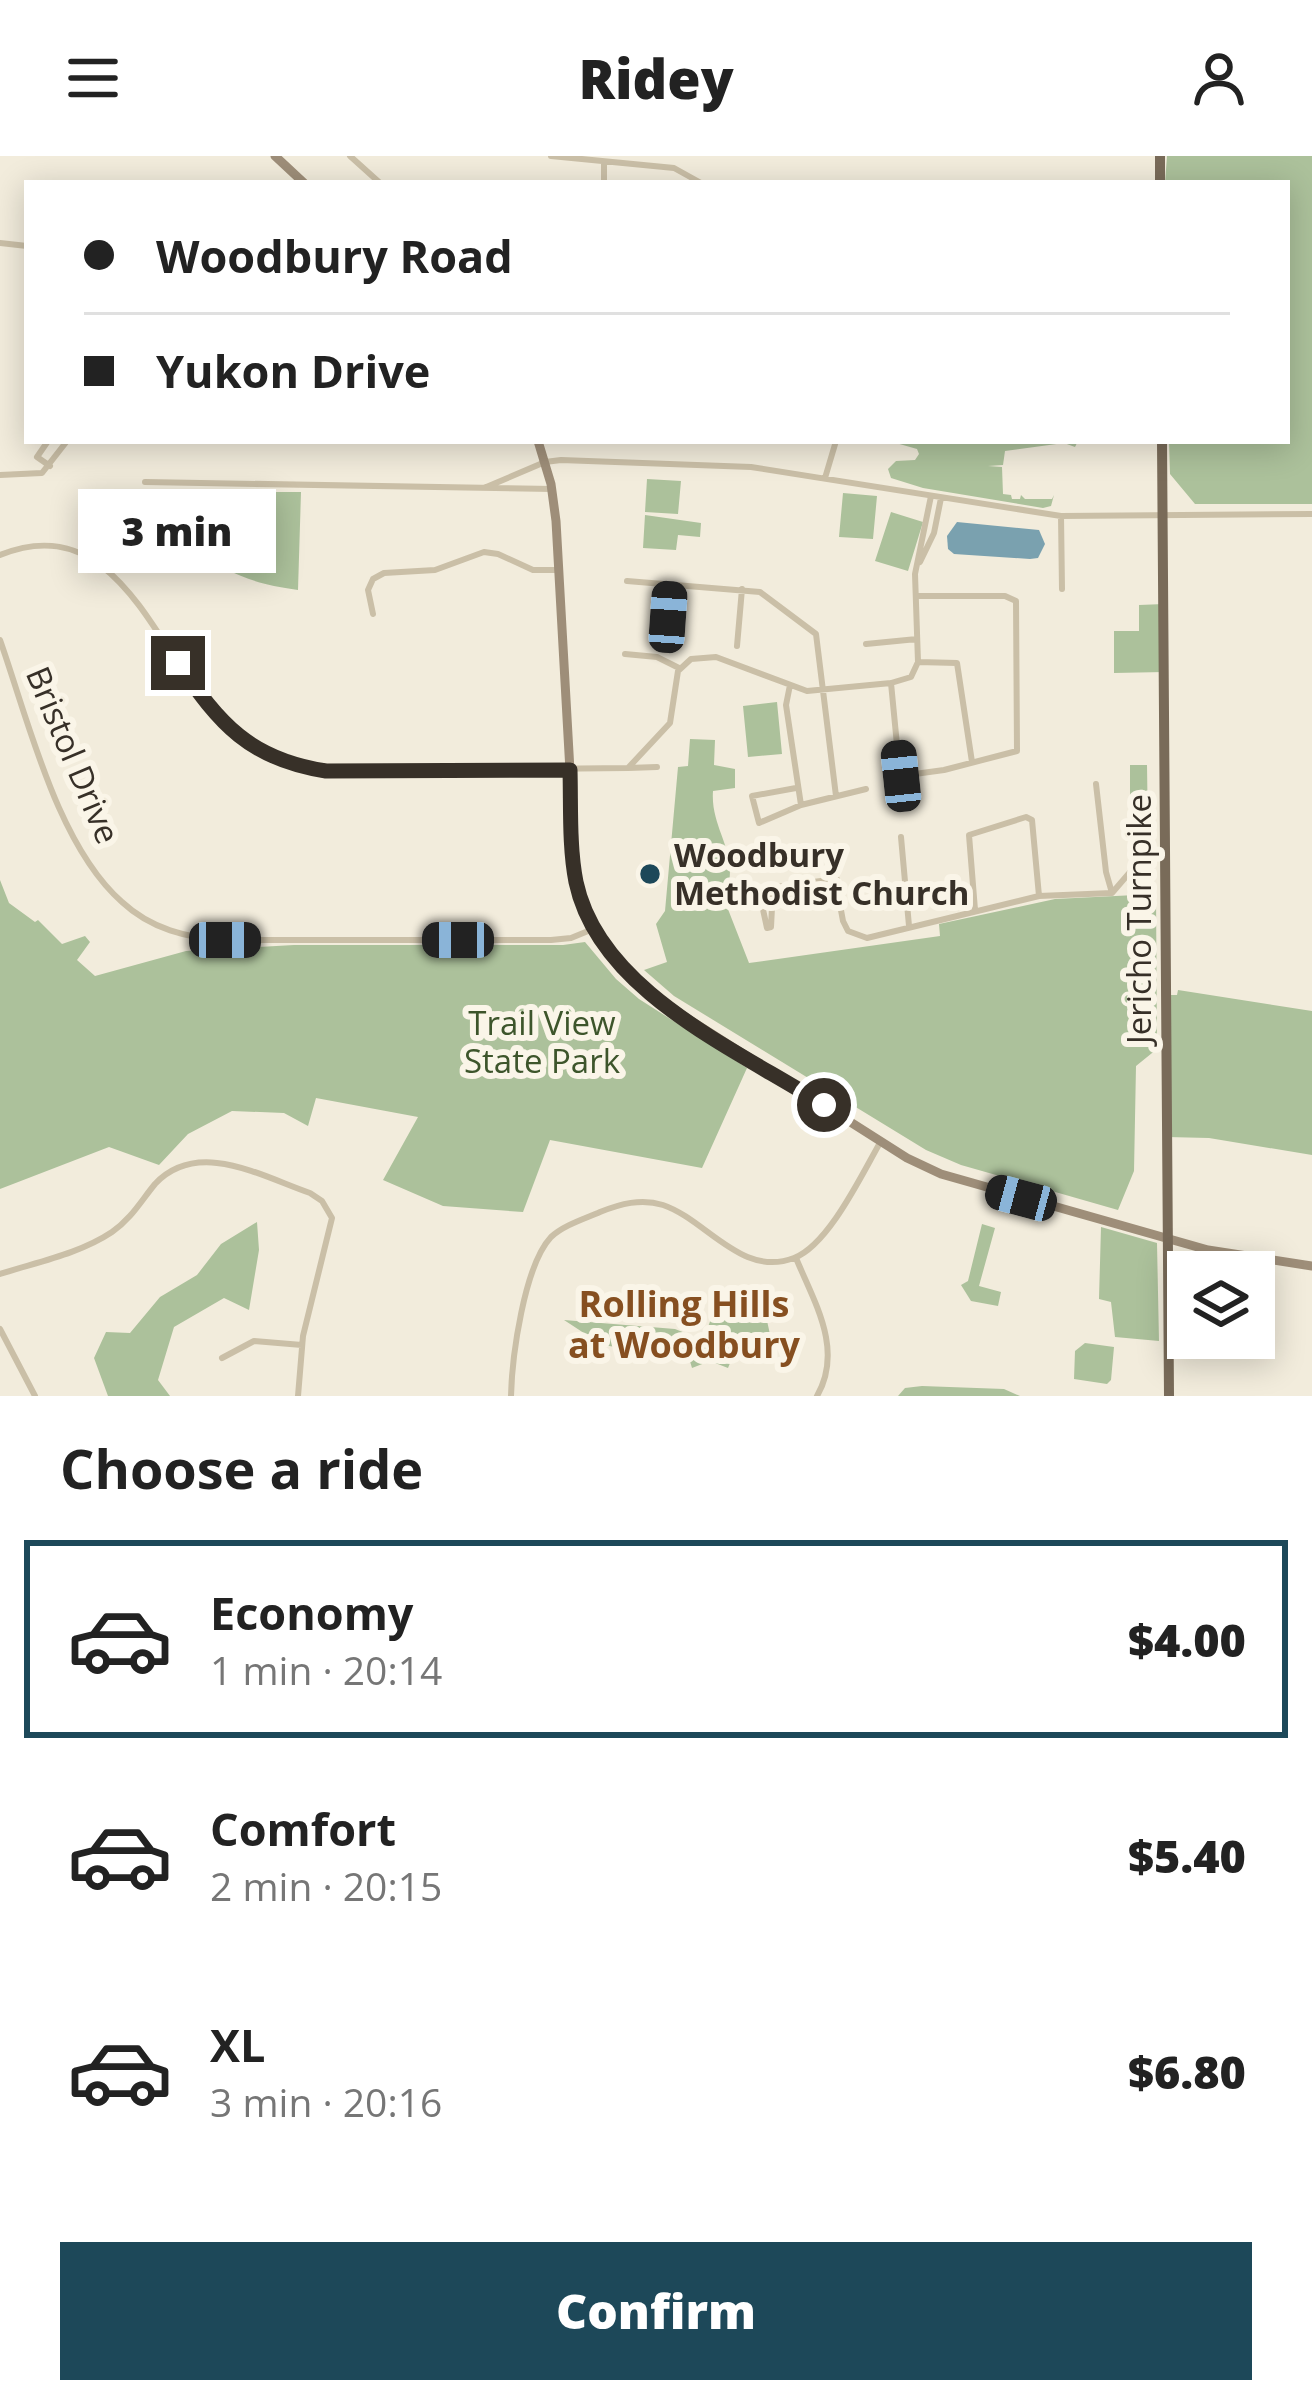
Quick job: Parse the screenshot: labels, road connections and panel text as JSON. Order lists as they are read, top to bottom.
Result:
{
  "streets": {
    "main road": ["Jericho Turnpike"],
    "street": ["Bristol Drive"]
  },
  "districts": ["Rolling Hills at Woodbury"],
  "parks": ["Trail View State Park"],
  "places": ["Woodbury Methodist Church"],
  "page": {
    "header": "Ridey",
    "banner": ["Woodbury Road", "Yukon Drive"],
    "bubble": "3 min",
    "heading": "Choose a ride",
    "list": [
      {
        "name": "Economy",
        "note": "1 min · 20:14",
        "value": "$4.00"
      },
      {
        "name": "Comfort",
        "note": "2 min · 20:15",
        "value": "$5.40"
      },
      {
        "name": "XL",
        "note": "3 min · 20:16",
        "value": "$6.80"
      }
    ],
    "buttons": "Confirm"
  }
}
